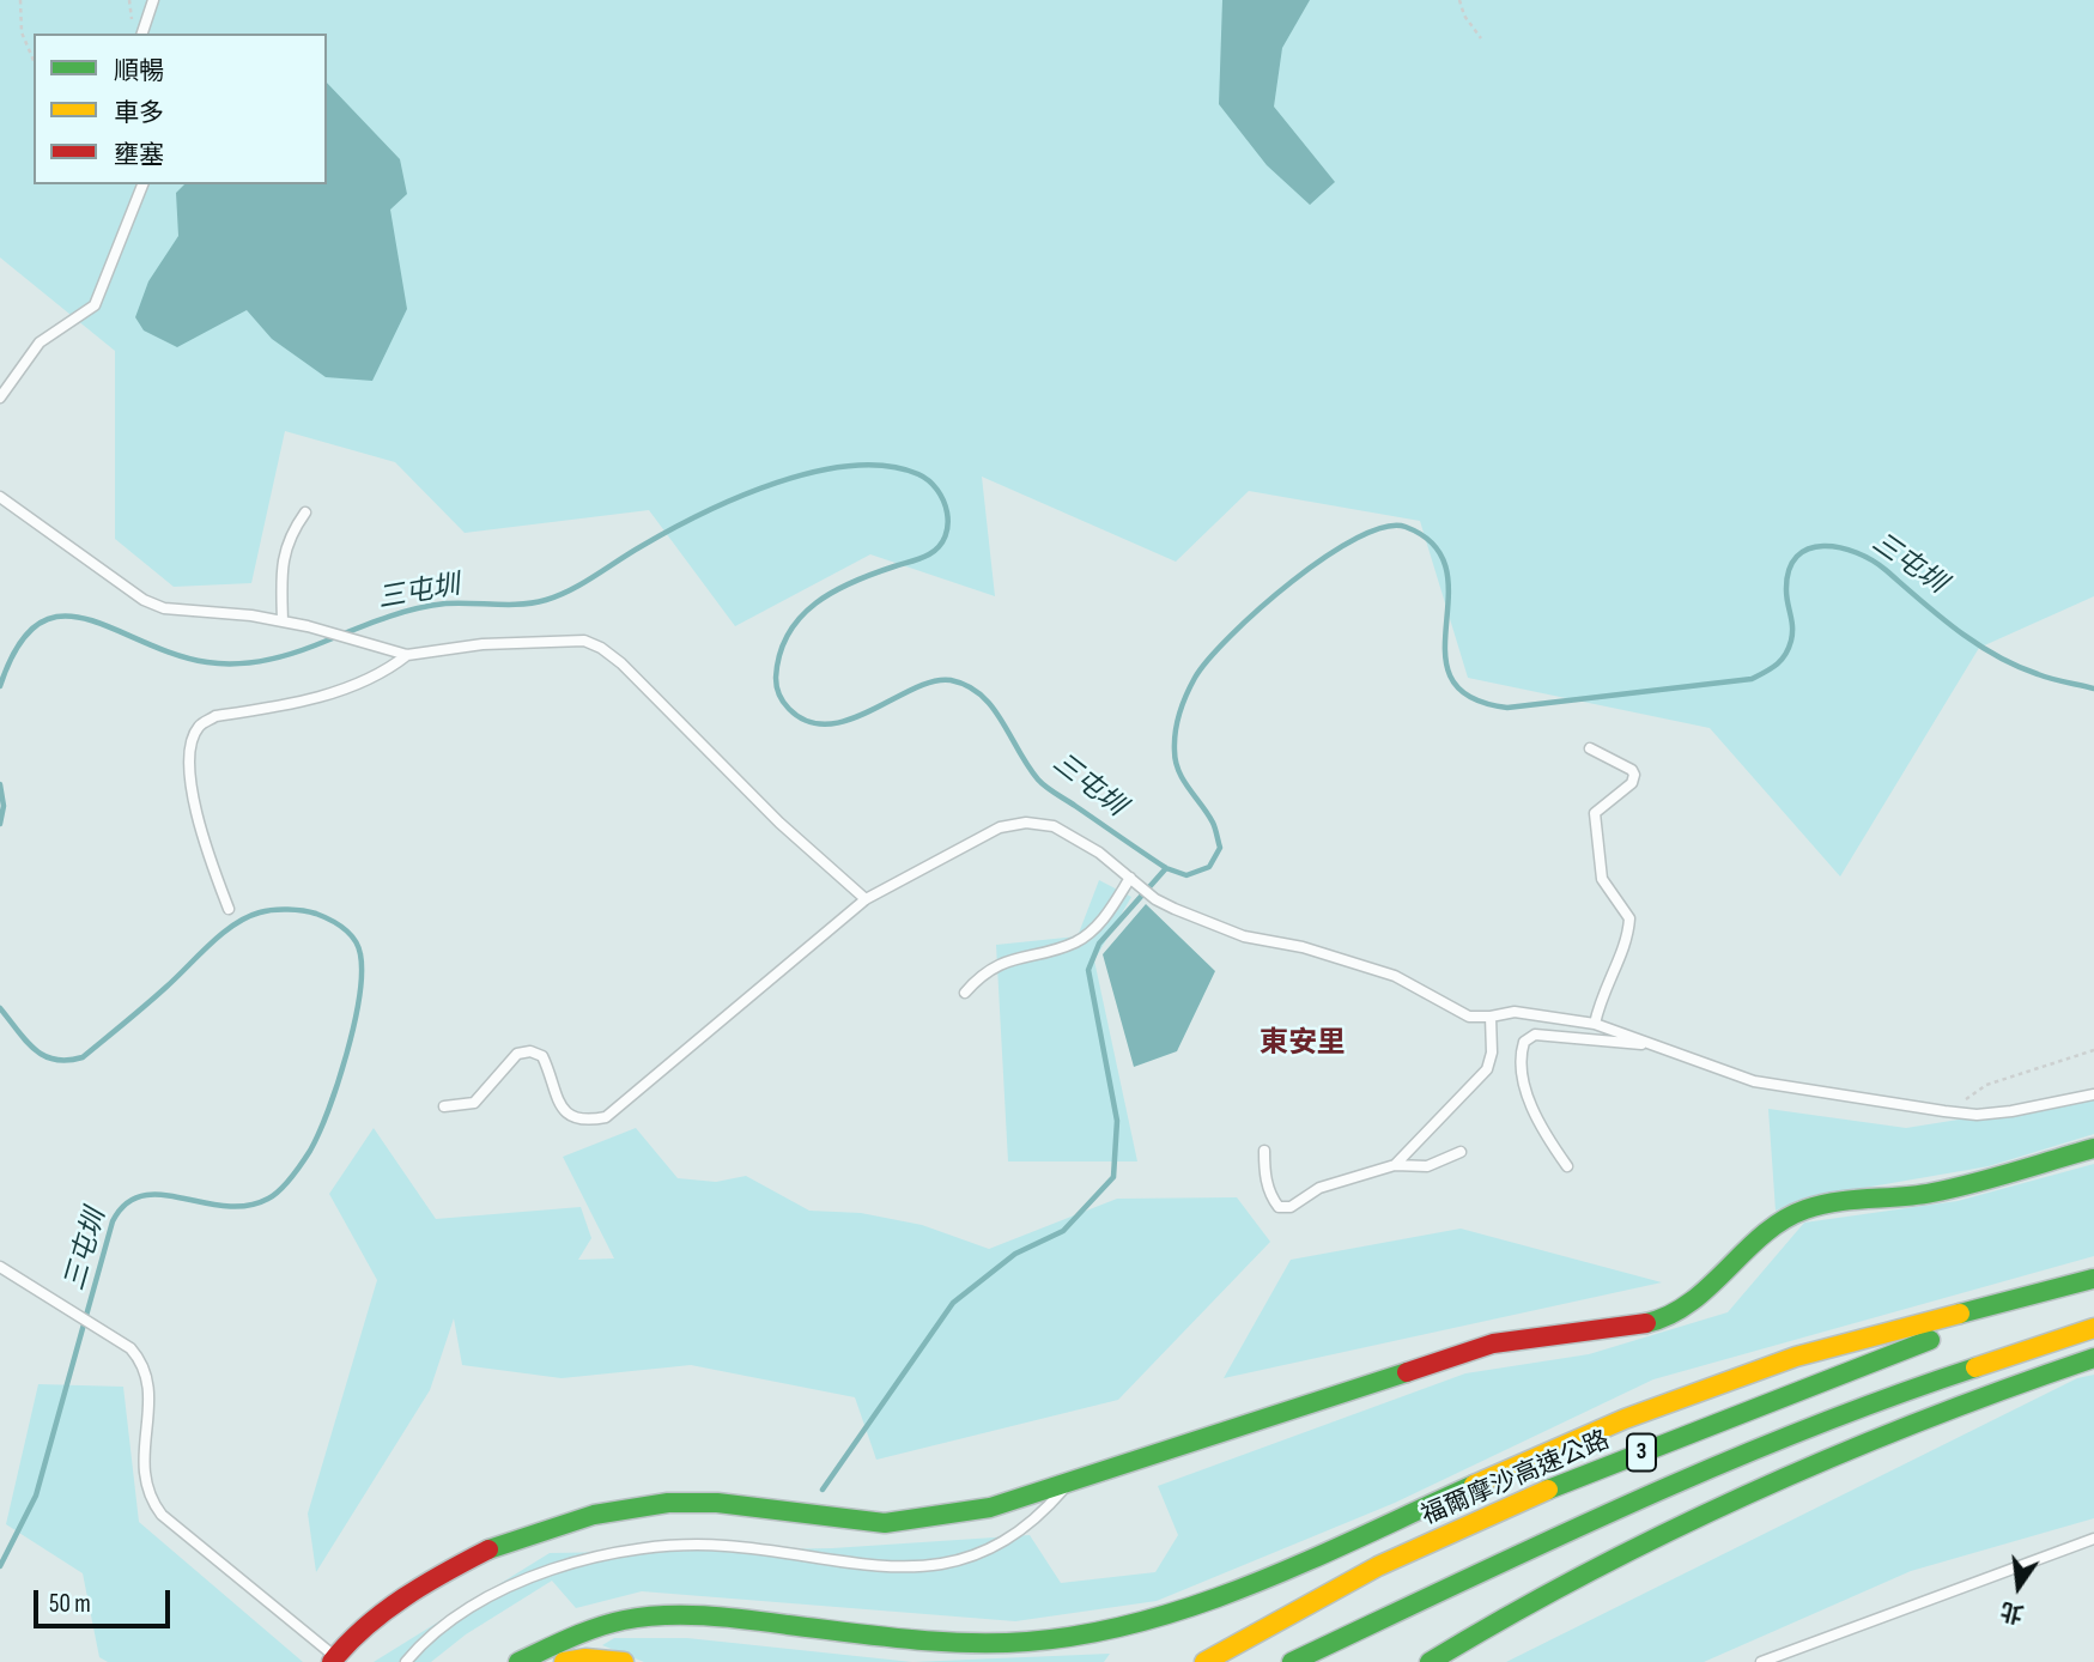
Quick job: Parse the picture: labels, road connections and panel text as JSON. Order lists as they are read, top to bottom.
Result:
{
  "streets": {
    "main road": ["3", "福爾摩沙高速公路"]
  },
  "districts": ["東安里"],
  "water": ["三屯圳"],
  "legend": ["順暢", "車多", "壅塞"],
  "scale_bar": "50 m",
  "north": "bottom"
}
